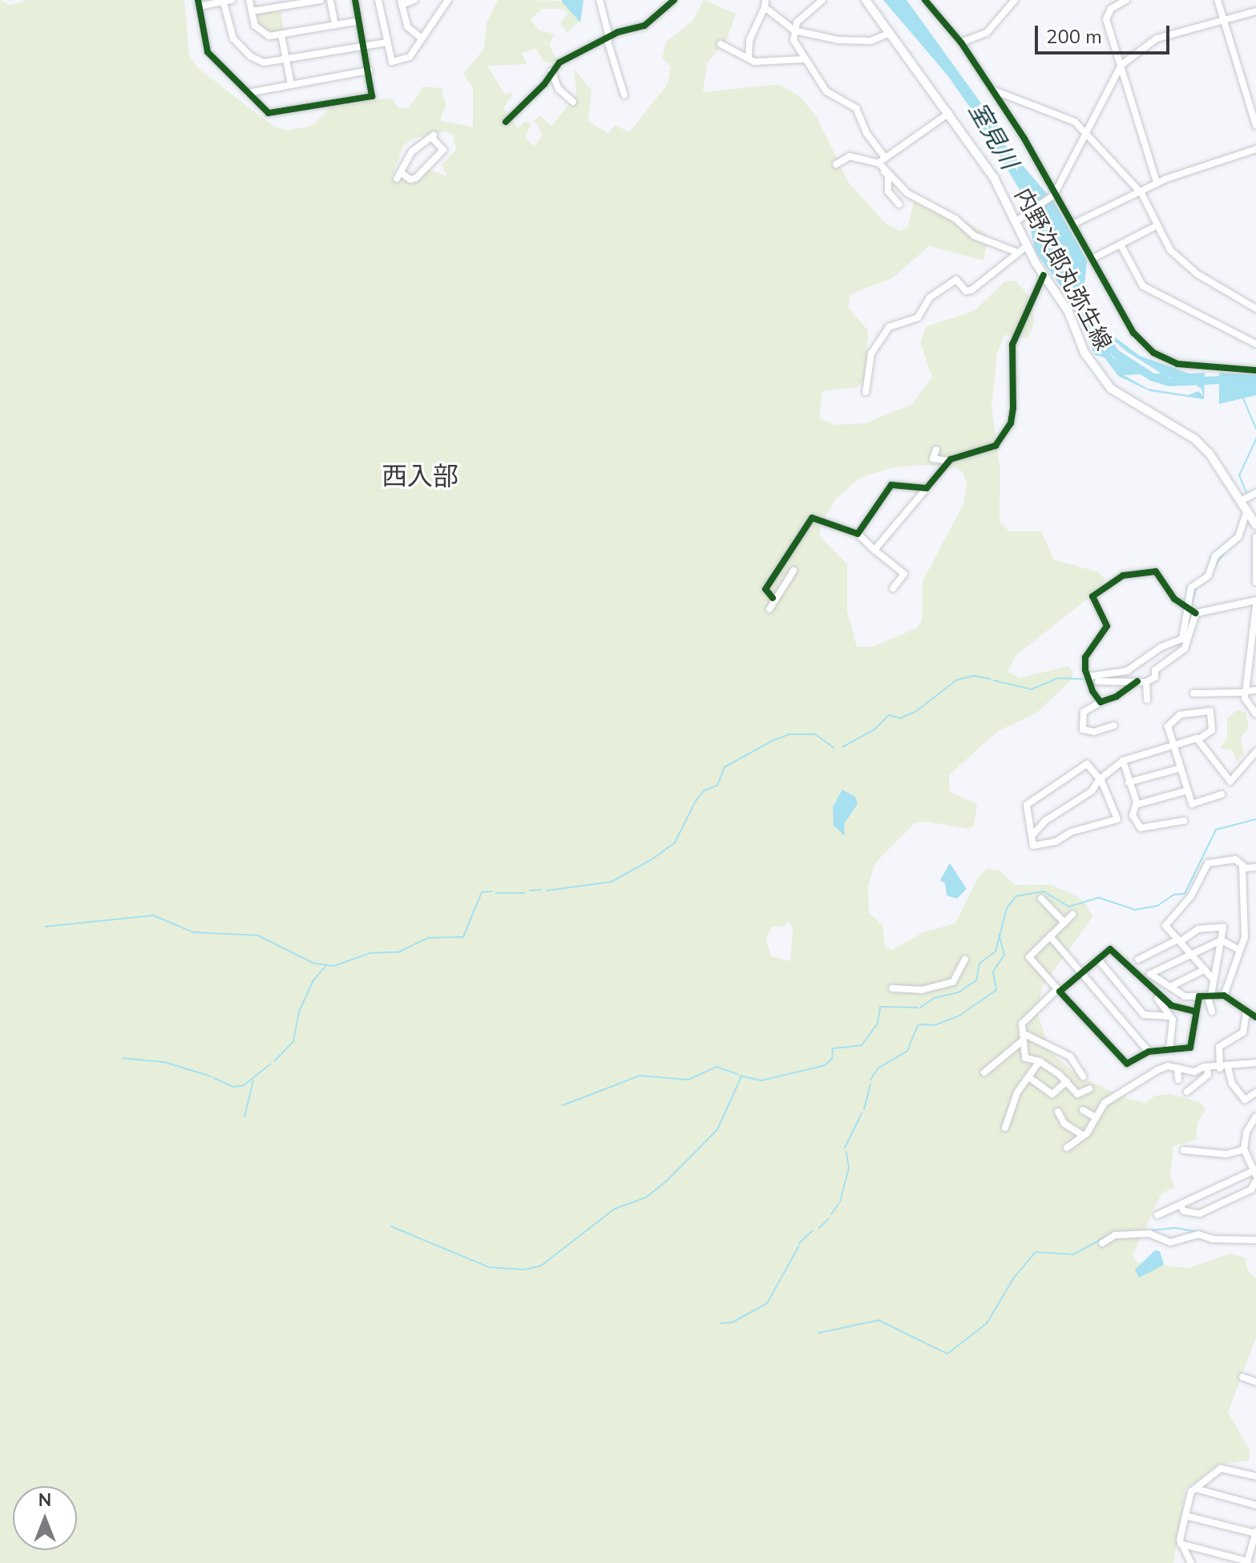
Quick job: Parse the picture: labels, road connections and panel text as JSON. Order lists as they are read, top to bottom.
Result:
{
  "streets": {
    "main road": ["内野次郎丸弥生線"]
  },
  "districts": ["西入部"],
  "water": ["室見川"],
  "scale_bar": "200 m",
  "north": "top"
}
